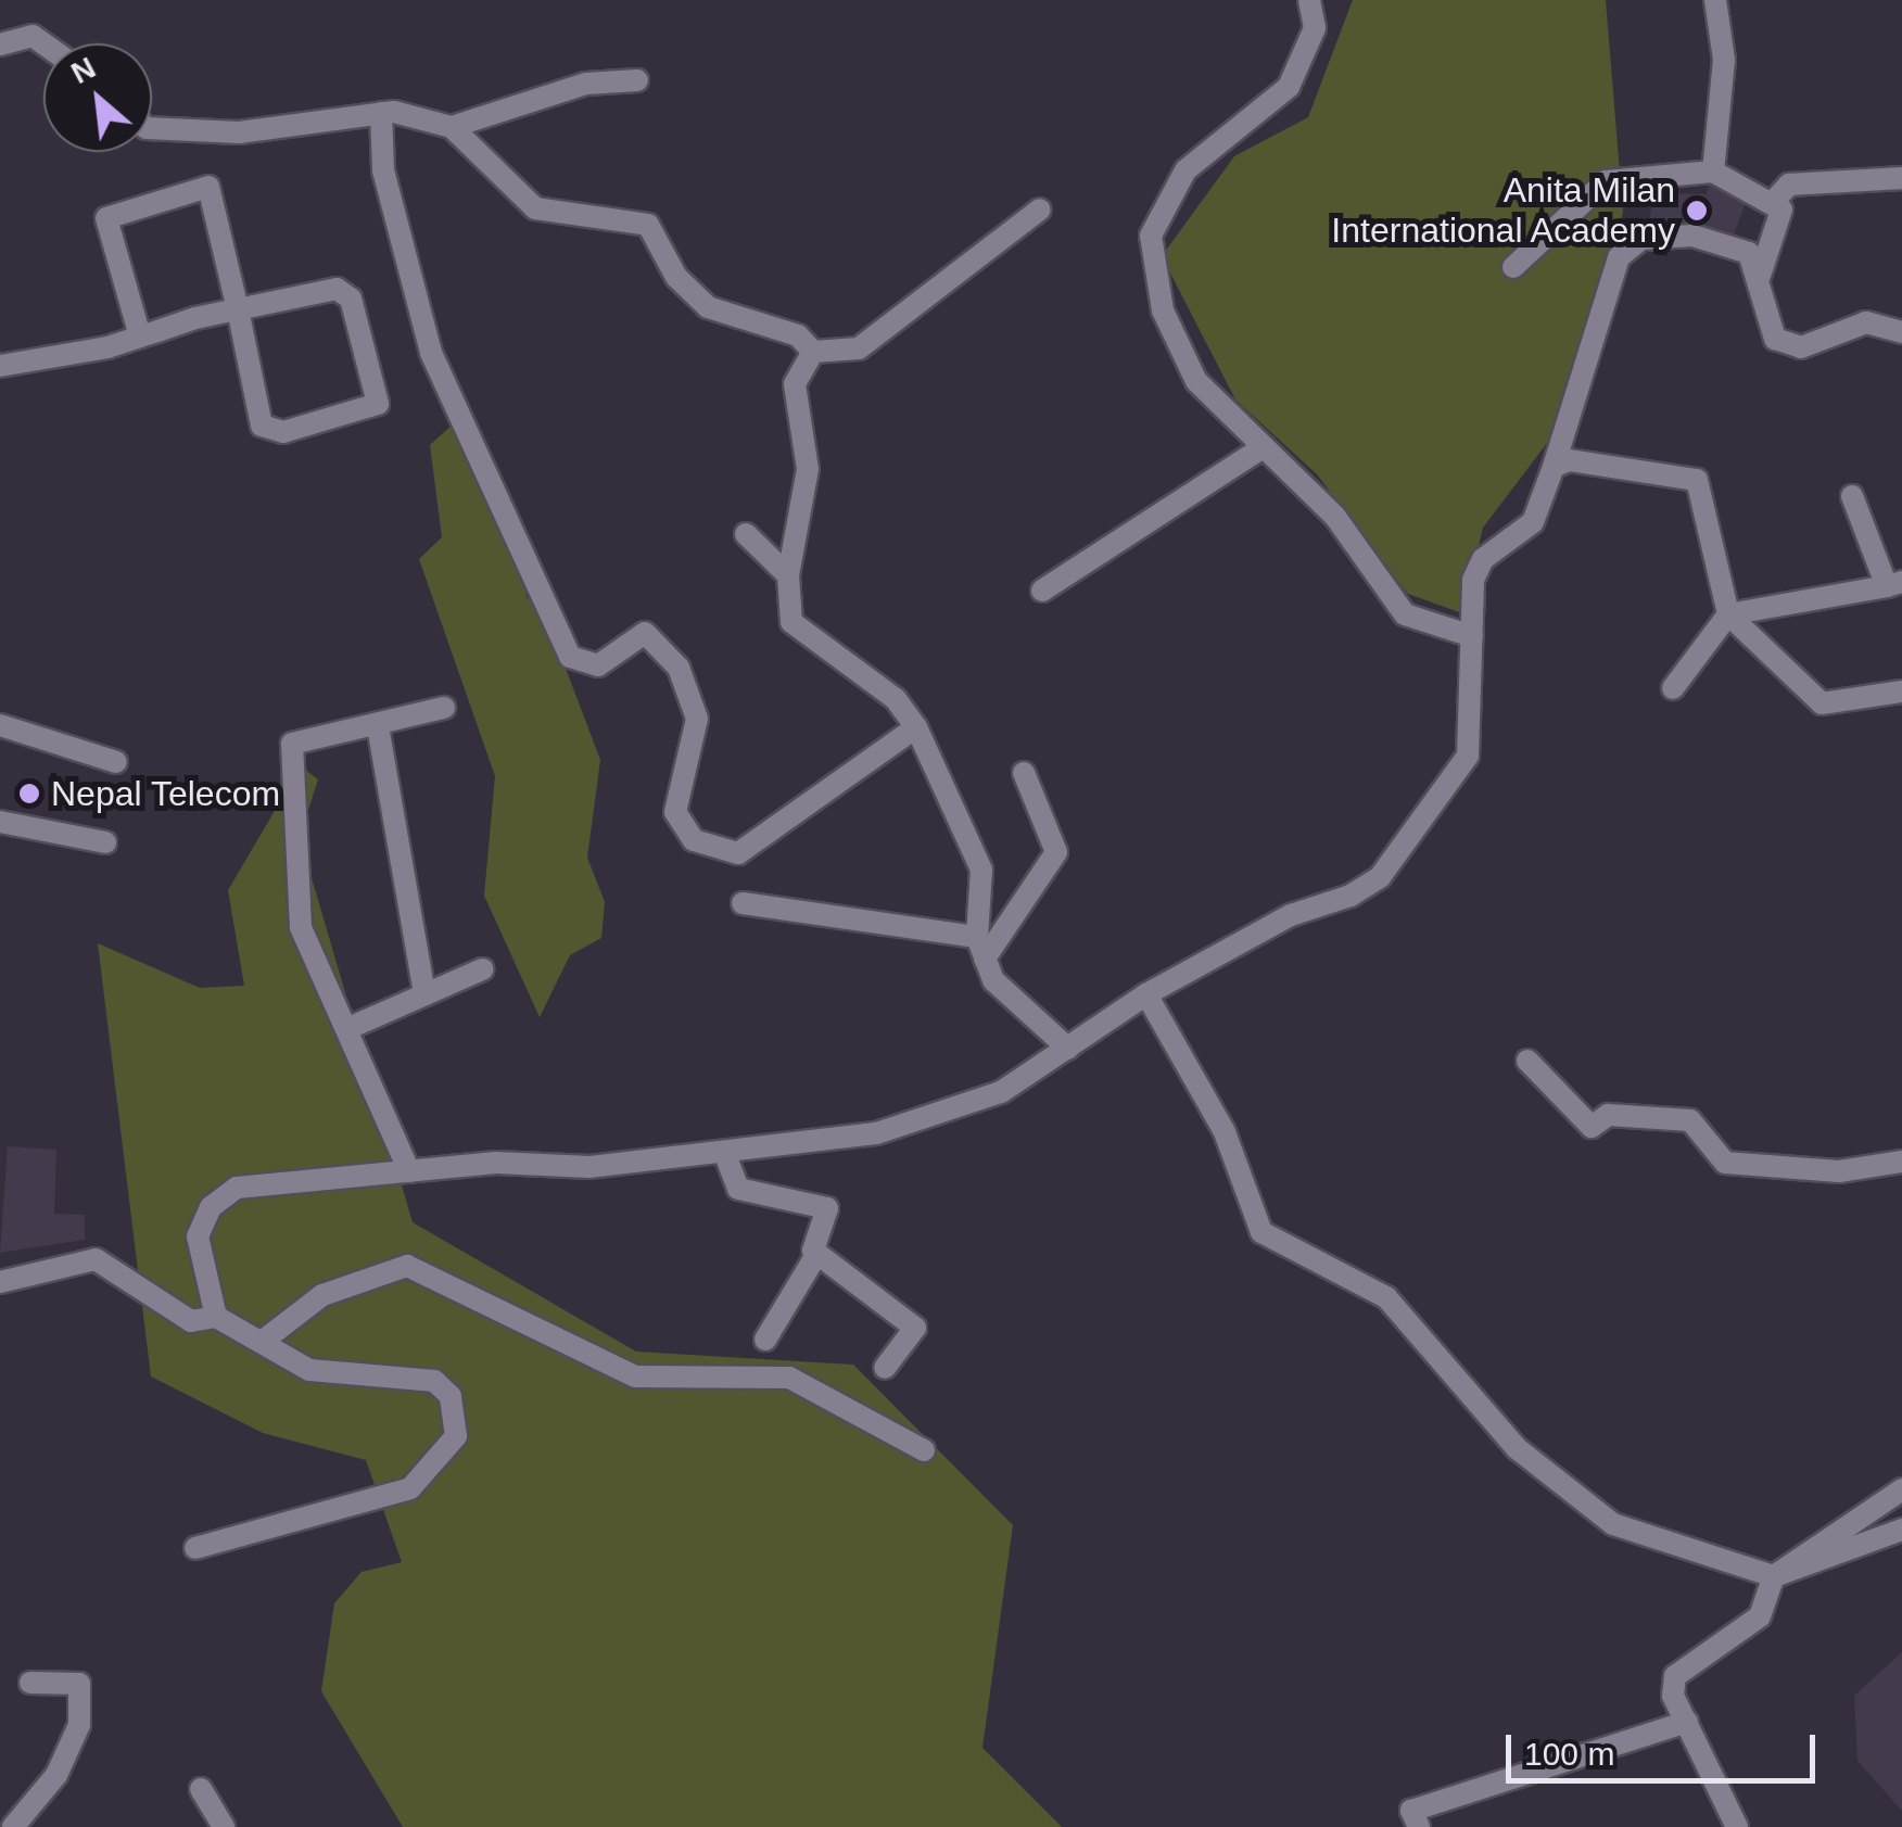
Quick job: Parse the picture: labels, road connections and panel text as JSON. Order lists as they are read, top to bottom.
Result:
{
  "places": ["Anita Milan International Academy", "Nepal Telecom"],
  "scale_bar": "100 m",
  "north": "top left"
}
